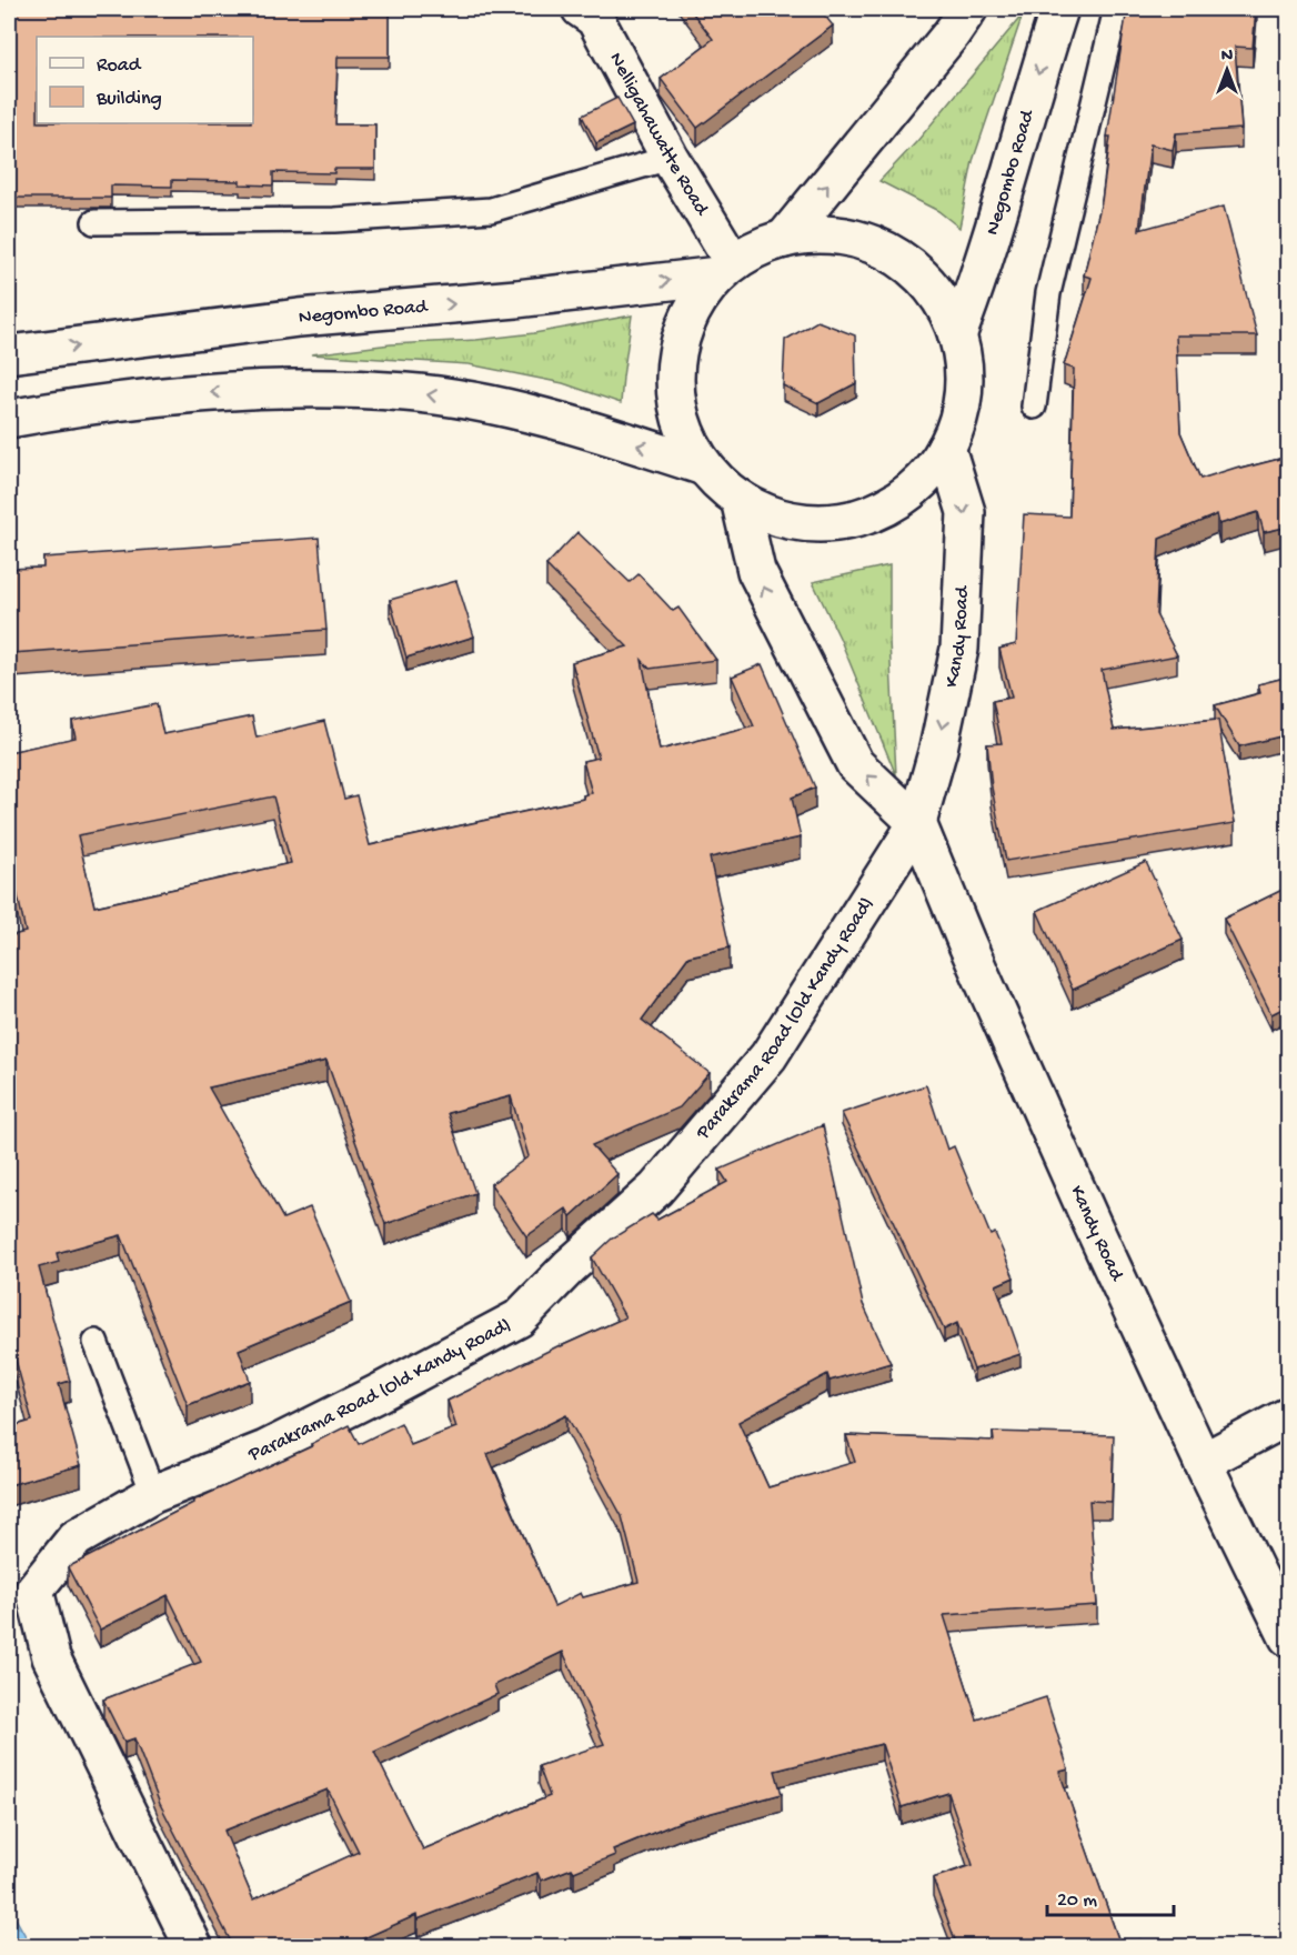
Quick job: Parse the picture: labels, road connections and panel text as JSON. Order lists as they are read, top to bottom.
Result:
{
  "streets": {
    "main road": [
      "Nelligahawatte Road",
      "Negombo Road",
      "Kandy Road",
      "Parakrama Road (Old Kandy Road)"
    ]
  },
  "crossings": [
    ["Nelligahawatte Road", "Negombo Road"],
    ["Kandy Road", "Parakrama Road (Old Kandy Road)"]
  ],
  "legend": ["Road", "Building"],
  "scale_bar": "20 m",
  "north": "top"
}
